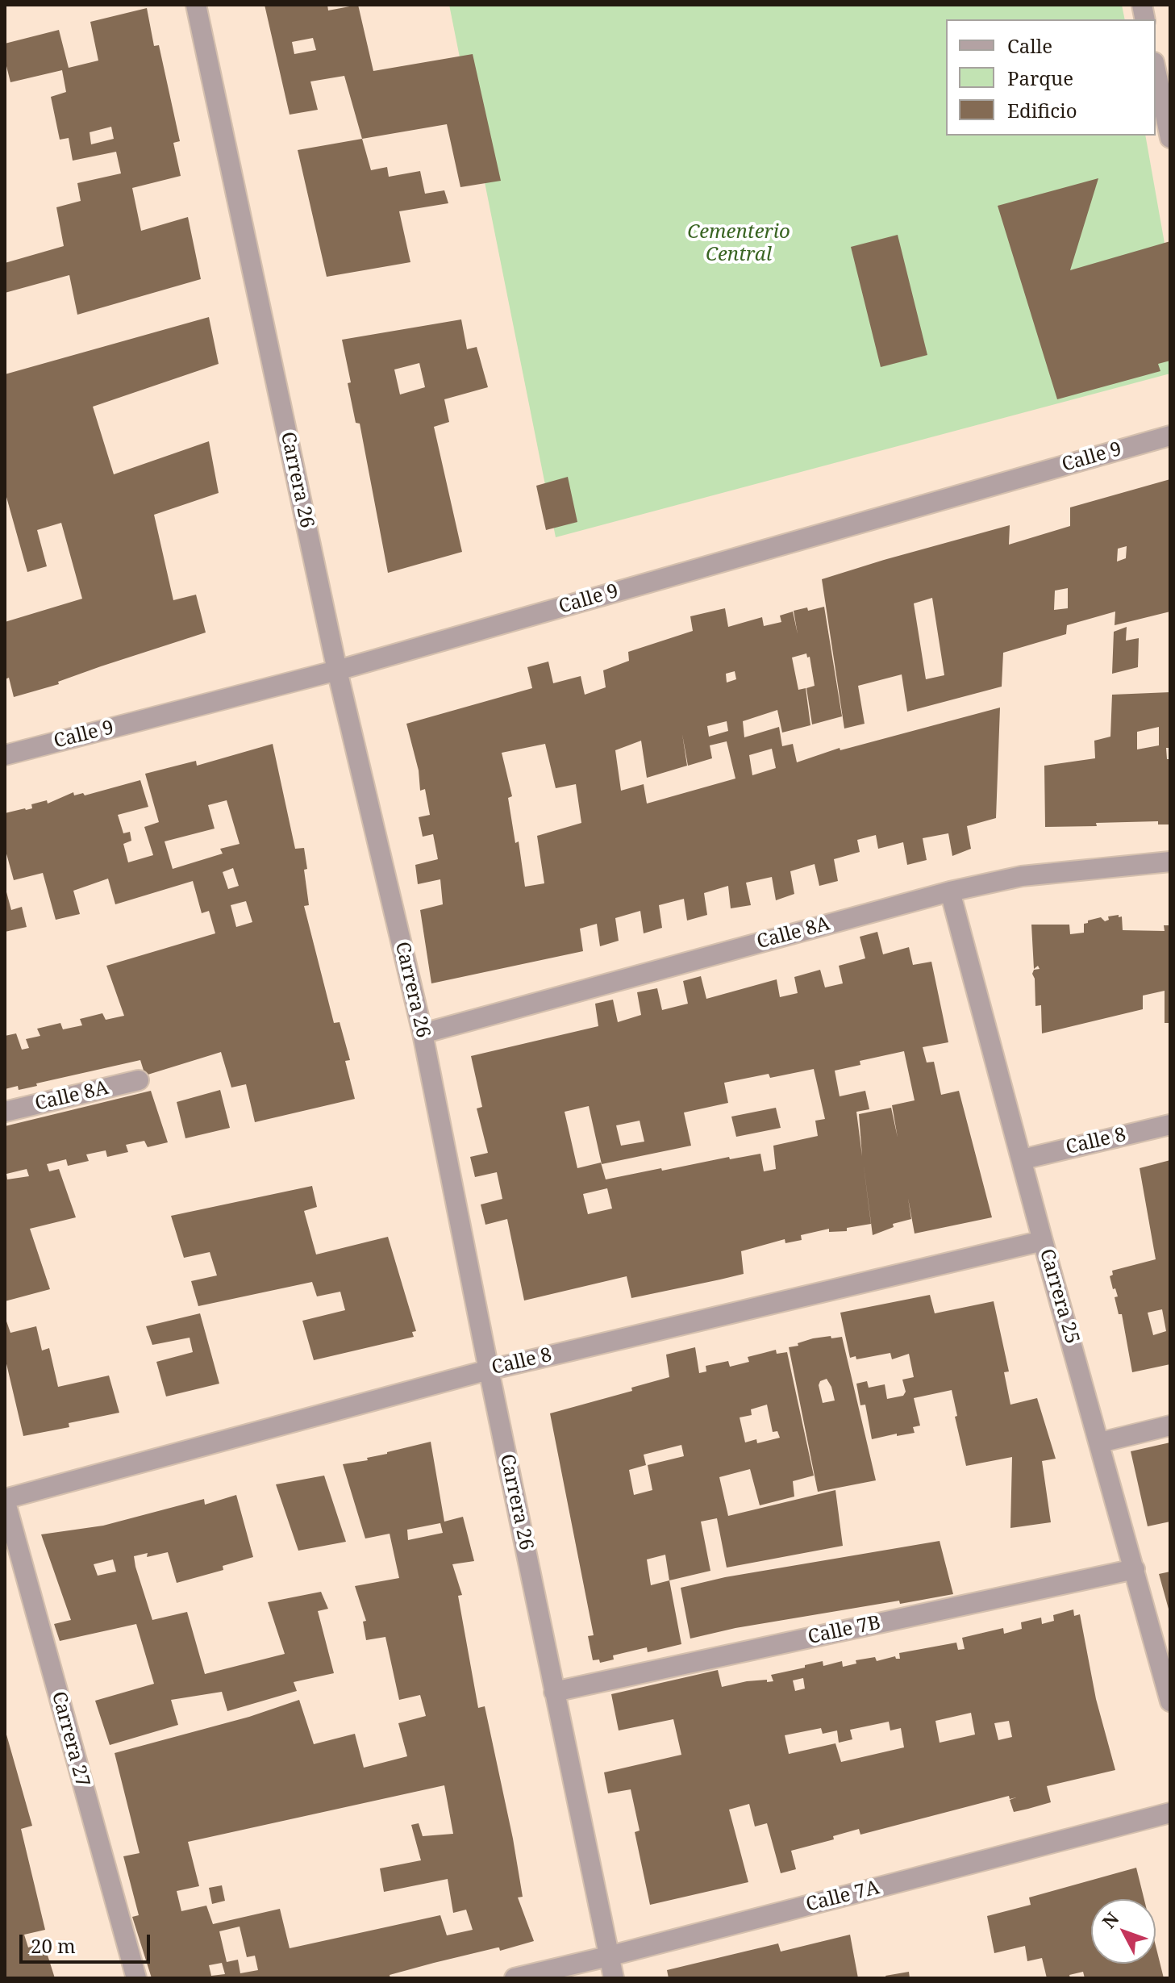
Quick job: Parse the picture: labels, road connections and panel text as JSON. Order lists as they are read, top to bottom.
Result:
{
  "streets": {
    "street": [
      "Calle 9",
      "Carrera 26",
      "Calle 8A",
      "Calle 8",
      "Carrera 25",
      "Calle 7B",
      "Carrera 27",
      "Calle 7A"
    ]
  },
  "crossings": [
    ["Calle 9", "Carrera 26"],
    ["Carrera 26", "Calle 8A"],
    ["Carrera 26", "Calle 8"],
    ["Carrera 26", "Calle 7B"],
    ["Carrera 26", "Calle 7A"],
    ["Calle 8A", "Carrera 25"],
    ["Calle 8", "Carrera 25"],
    ["Calle 8", "Carrera 27"],
    ["Carrera 25", "Calle 7B"]
  ],
  "parks": ["Cementerio Central"],
  "legend": ["Calle", "Parque", "Edificio"],
  "scale_bar": "20 m",
  "north": "top left"
}
